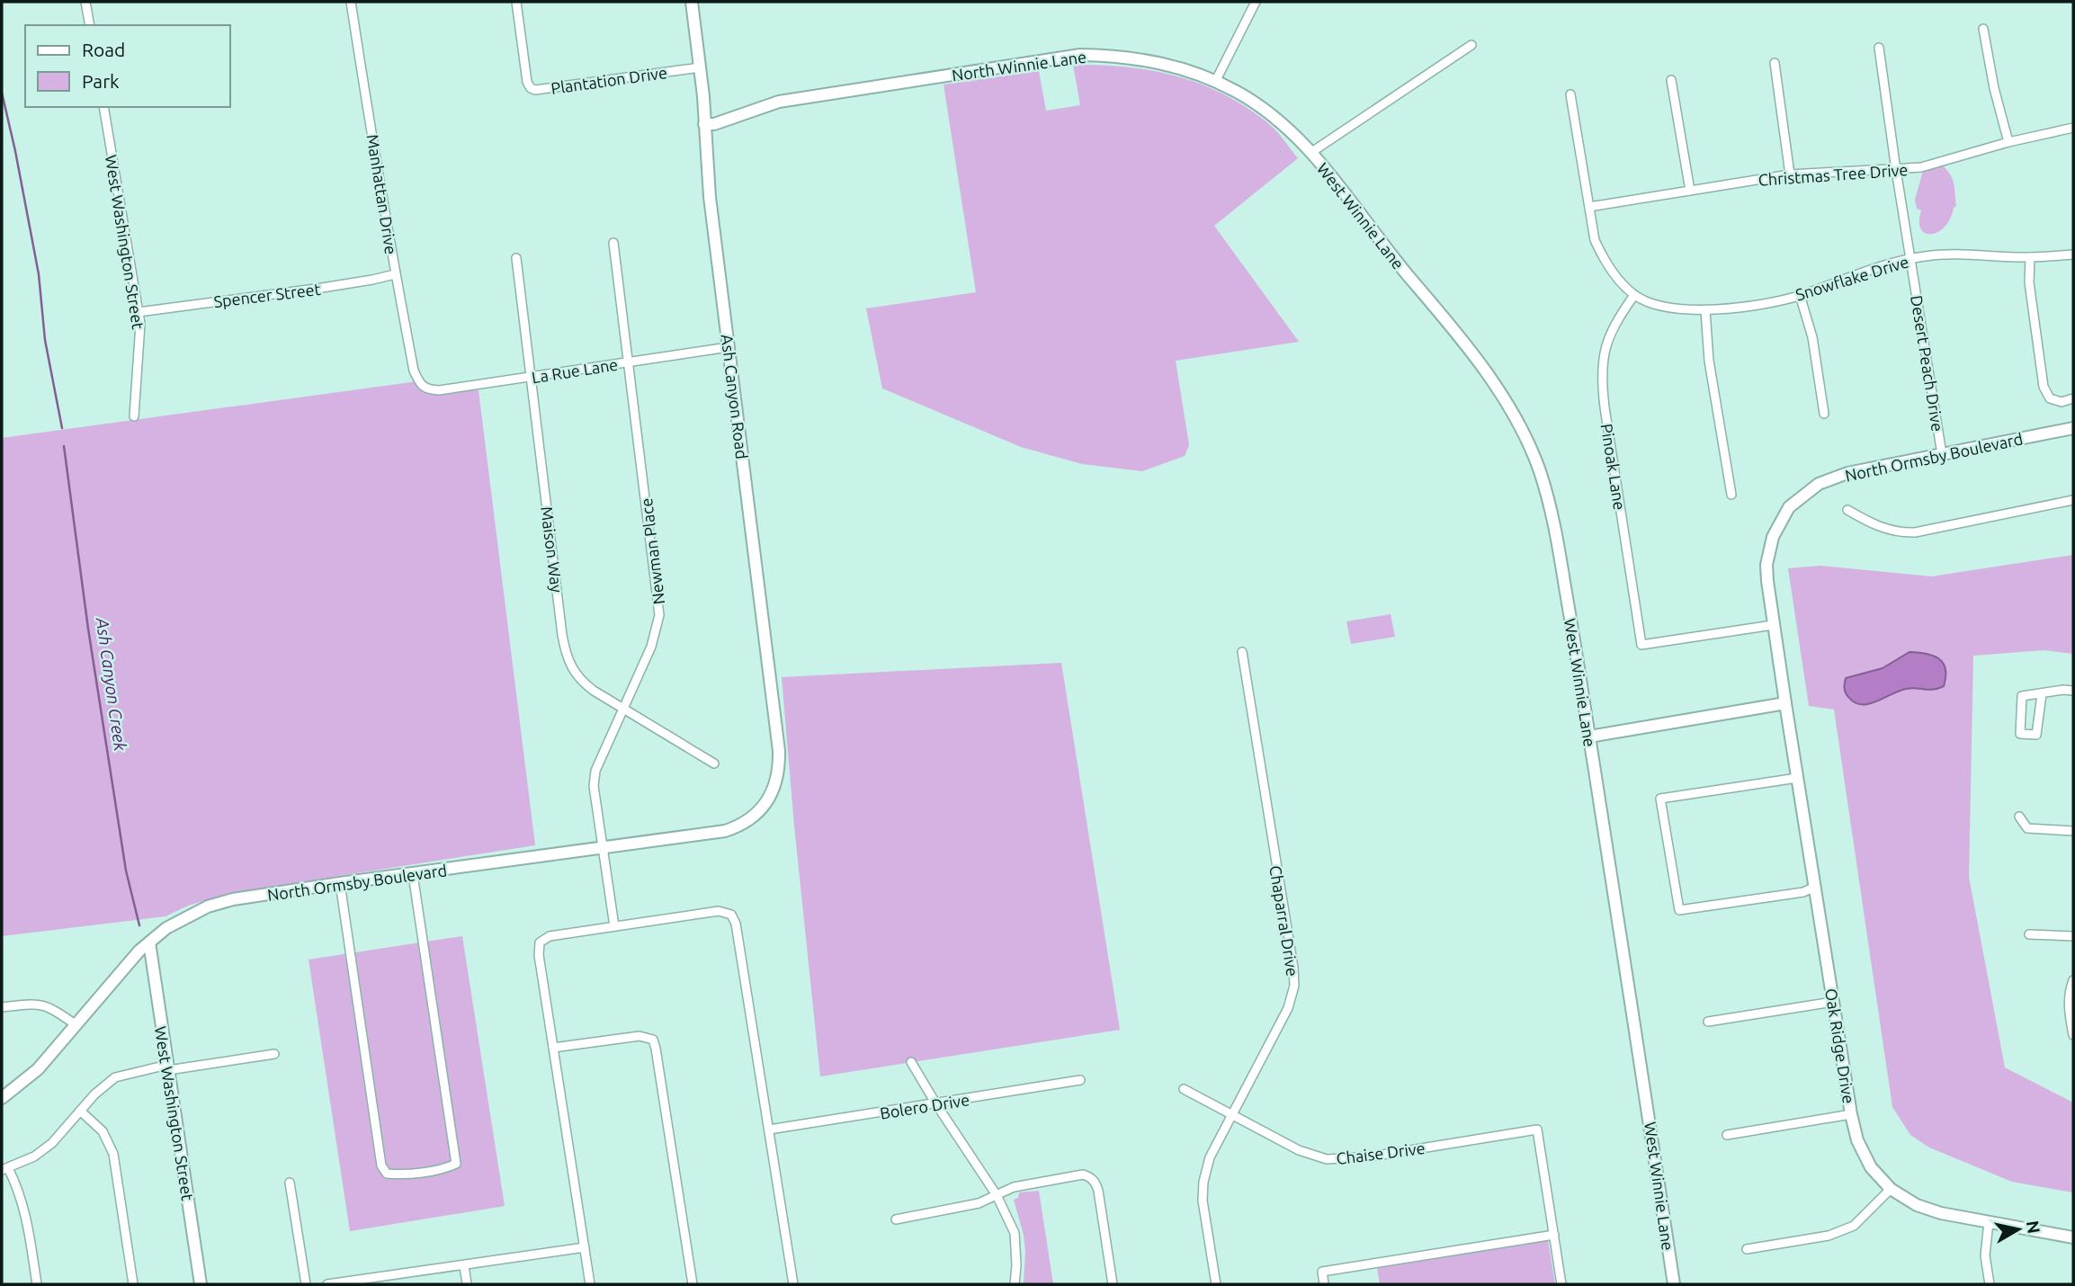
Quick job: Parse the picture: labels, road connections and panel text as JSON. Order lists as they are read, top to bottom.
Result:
{
  "streets": {
    "street": [
      "North Winnie Lane",
      "Plantation Drive",
      "Christmas Tree Drive",
      "Manhattan Drive",
      "West Winnie Lane",
      "West Washington Street",
      "Snowflake Drive",
      "Spencer Street",
      "Desert Peach Drive",
      "La Rue Lane",
      "Ash Canyon Road",
      "North Ormsby Boulevard",
      "Pinoak Lane",
      "Maison Way",
      "Newman Place",
      "Chaparral Drive",
      "Oak Ridge Drive",
      "Bolero Drive",
      "Chaise Drive"
    ]
  },
  "crossings": [
    ["North Winnie Lane", "West Winnie Lane"],
    ["North Winnie Lane", "Ash Canyon Road"],
    ["Plantation Drive", "Ash Canyon Road"],
    ["Christmas Tree Drive", "Desert Peach Drive"],
    ["Manhattan Drive", "Spencer Street"],
    ["Manhattan Drive", "La Rue Lane"],
    ["West Washington Street", "Spencer Street"],
    ["West Washington Street", "North Ormsby Boulevard"],
    ["Snowflake Drive", "Desert Peach Drive"],
    ["Snowflake Drive", "Pinoak Lane"],
    ["Desert Peach Drive", "North Ormsby Boulevard"],
    ["La Rue Lane", "Ash Canyon Road"],
    ["La Rue Lane", "Maison Way"],
    ["La Rue Lane", "Newman Place"],
    ["Ash Canyon Road", "North Ormsby Boulevard"],
    ["North Ormsby Boulevard", "Pinoak Lane"],
    ["North Ormsby Boulevard", "Newman Place"],
    ["North Ormsby Boulevard", "Oak Ridge Drive"],
    ["Maison Way", "Newman Place"],
    ["Chaparral Drive", "Chaise Drive"]
  ],
  "water": ["Ash Canyon Creek"],
  "legend": ["Road", "Park"],
  "north": "right"
}
